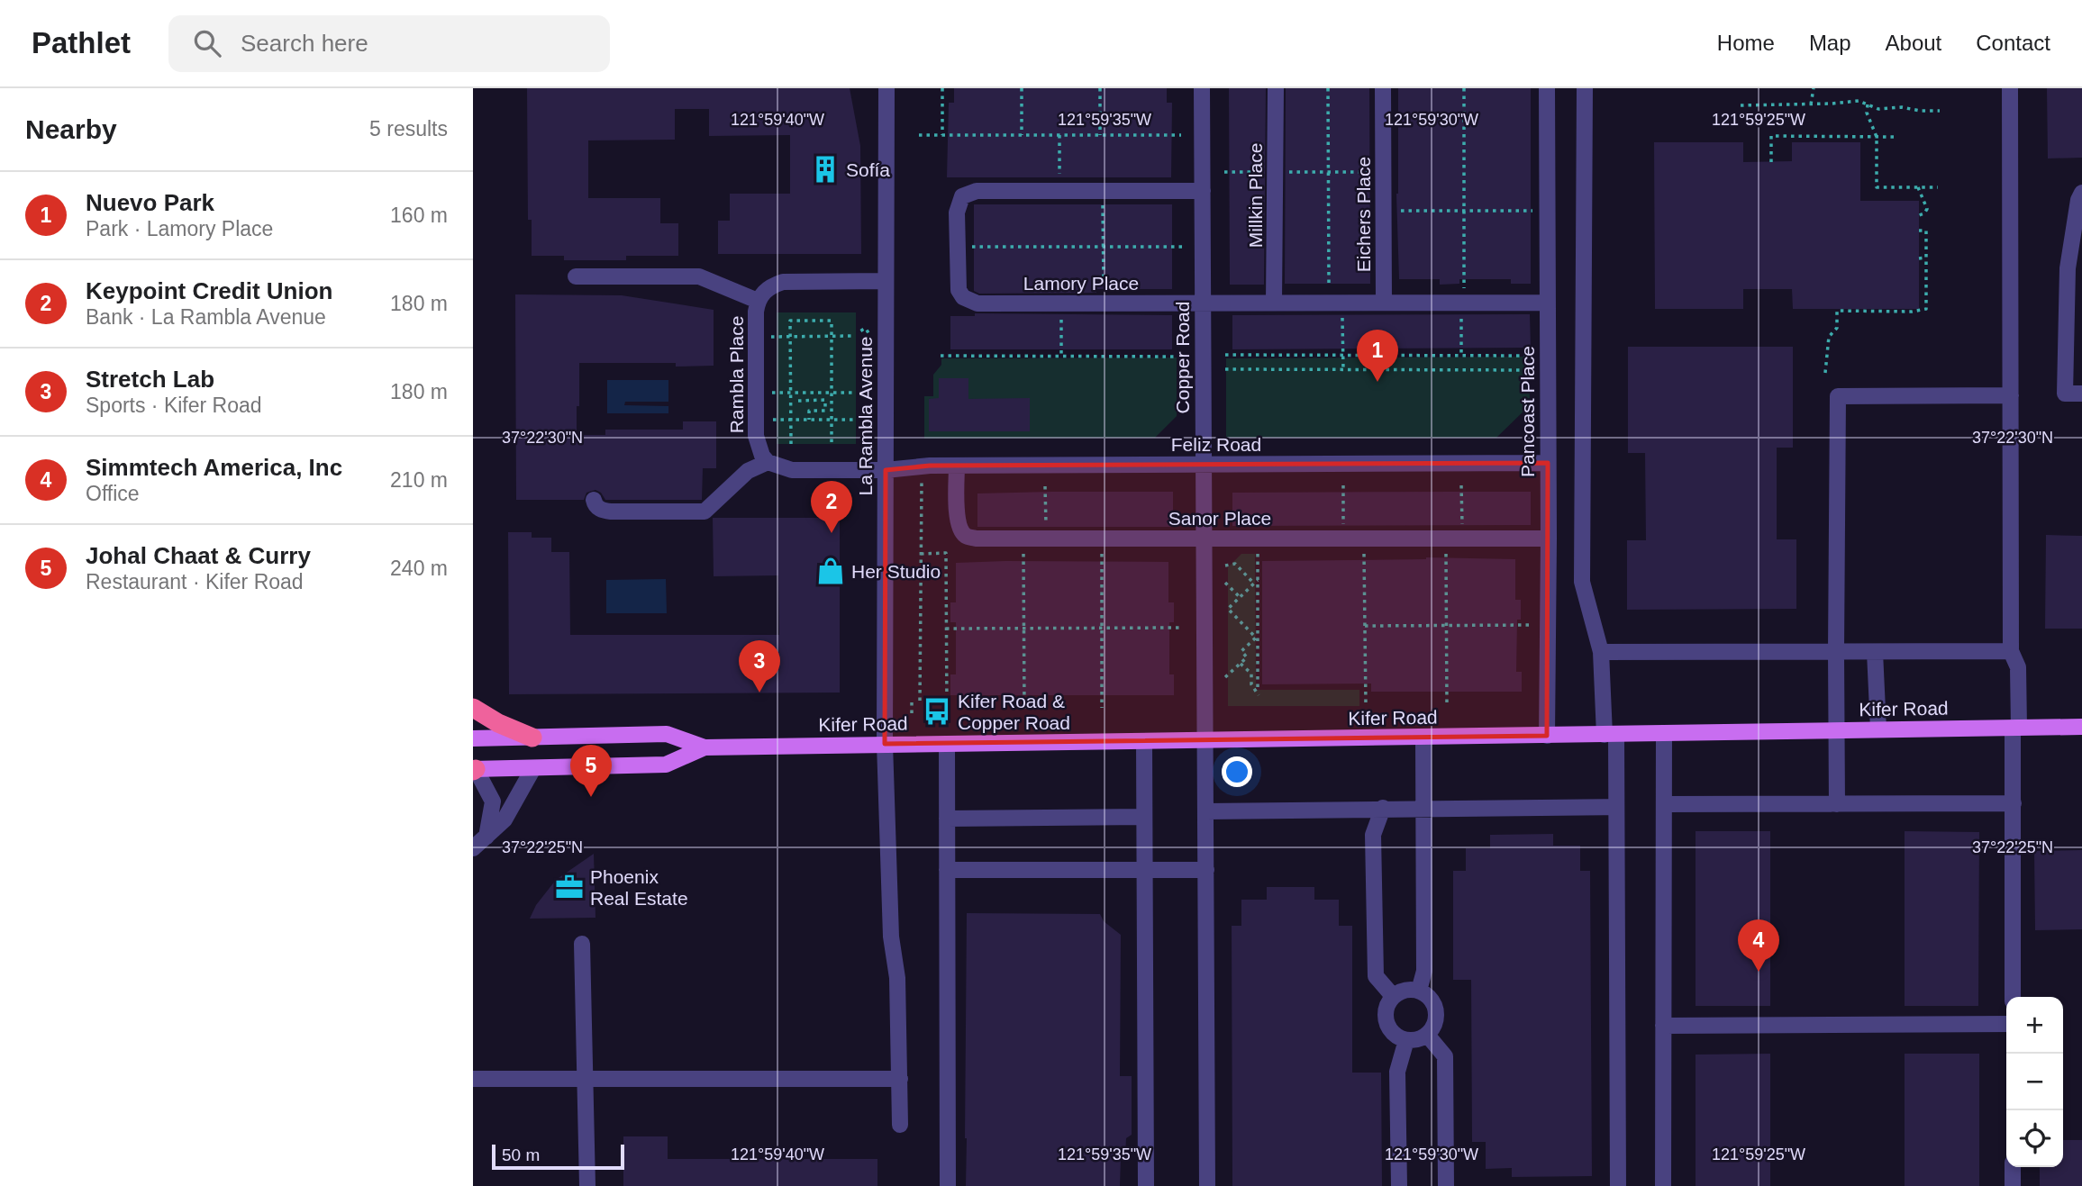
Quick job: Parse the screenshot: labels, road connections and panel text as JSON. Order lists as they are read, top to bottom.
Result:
{
  "streets": {
    "main road": ["Kifer Road"],
    "street": [
      "Millkin Place",
      "Eichers Place",
      "Lamory Place",
      "Copper Road",
      "Rambla Place",
      "Pancoast Place",
      "La Rambla Avenue",
      "Feliz Road",
      "Sanor Place"
    ]
  },
  "crossings": [
    ["Millkin Place", "Lamory Place"],
    ["Eichers Place", "Lamory Place"],
    ["Lamory Place", "Copper Road"],
    ["Lamory Place", "Pancoast Place"],
    ["Copper Road", "Feliz Road"],
    ["Copper Road", "Sanor Place"],
    ["Copper Road", "Kifer Road"],
    ["Rambla Place", "La Rambla Avenue"],
    ["Pancoast Place", "Feliz Road"],
    ["Pancoast Place", "Sanor Place"],
    ["Pancoast Place", "Kifer Road"],
    ["La Rambla Avenue", "Feliz Road"],
    ["La Rambla Avenue", "Kifer Road"],
    ["Feliz Road", "Sanor Place"]
  ],
  "places": {
    "building": ["Sofía"],
    "shop": ["Her Studio"],
    "bus stop": ["Kifer Road & Copper Road"],
    "office": ["Phoenix Real Estate"]
  },
  "scale_bar": "50 m",
  "page": {
    "header": "Pathlet",
    "search": "Search here",
    "nav": [
      "Home",
      "Map",
      "About",
      "Contact"
    ],
    "heading": ["Nearby", "5 results"],
    "list": [
      {
        "mark": "1",
        "name": "Nuevo Park",
        "note": "Park · Lamory Place",
        "value": "160 m"
      },
      {
        "mark": "2",
        "name": "Keypoint Credit Union",
        "note": "Bank · La Rambla Avenue",
        "value": "180 m"
      },
      {
        "mark": "3",
        "name": "Stretch Lab",
        "note": "Sports · Kifer Road",
        "value": "180 m"
      },
      {
        "mark": "4",
        "name": "Simmtech America, Inc",
        "note": "Office",
        "value": "210 m"
      },
      {
        "mark": "5",
        "name": "Johal Chaat & Curry",
        "note": "Restaurant · Kifer Road",
        "value": "240 m"
      }
    ],
    "pins": [
      "1",
      "2",
      "3",
      "5",
      "4"
    ],
    "map_buttons": ["+", "−"],
    "scale": "50 m"
  },
  "coordinates": [
    "121°59'40\"W",
    "121°59'35\"W",
    "121°59'30\"W",
    "121°59'25\"W",
    "37°22'30\"N",
    "37°22'25\"N"
  ]
}
